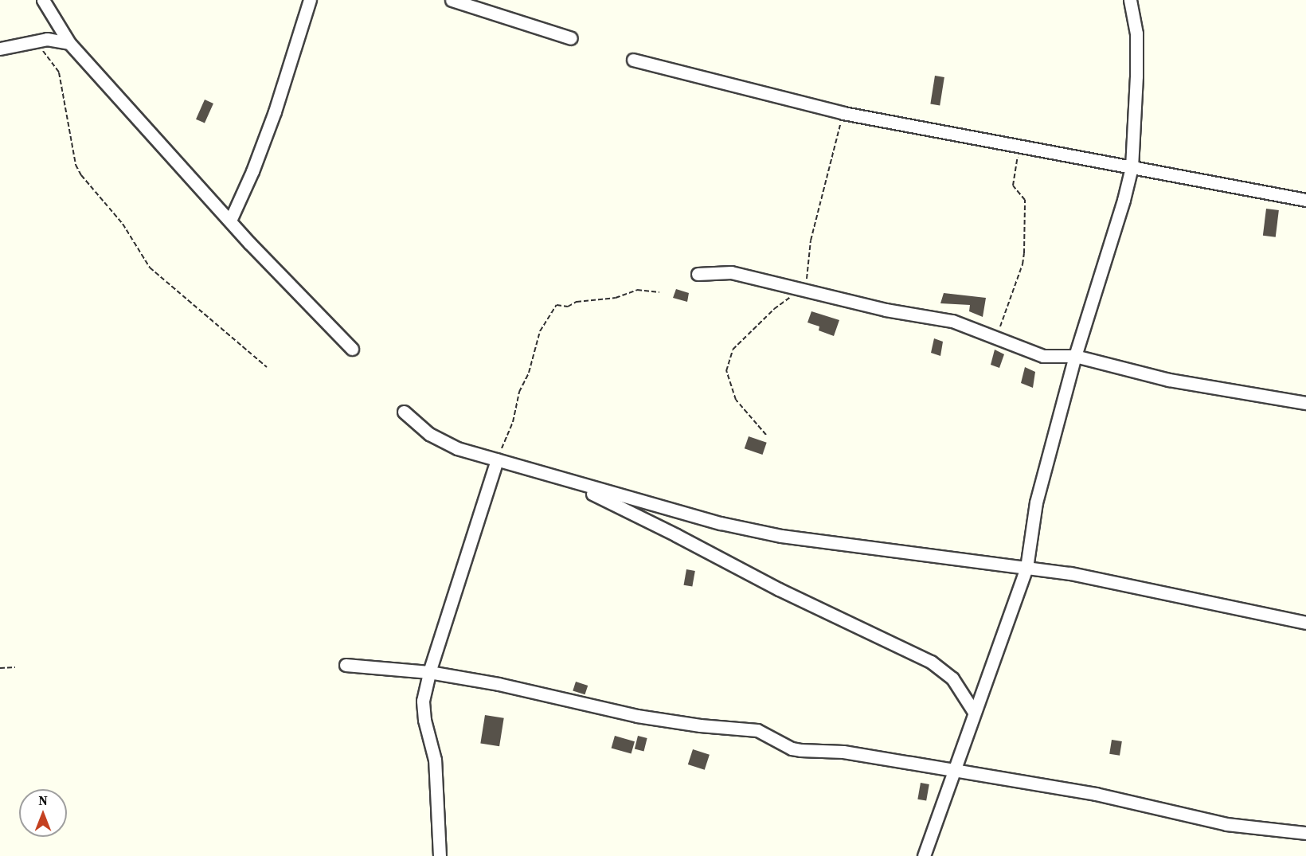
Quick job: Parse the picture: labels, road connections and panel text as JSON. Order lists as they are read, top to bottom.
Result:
{
  "north": "top"
}
